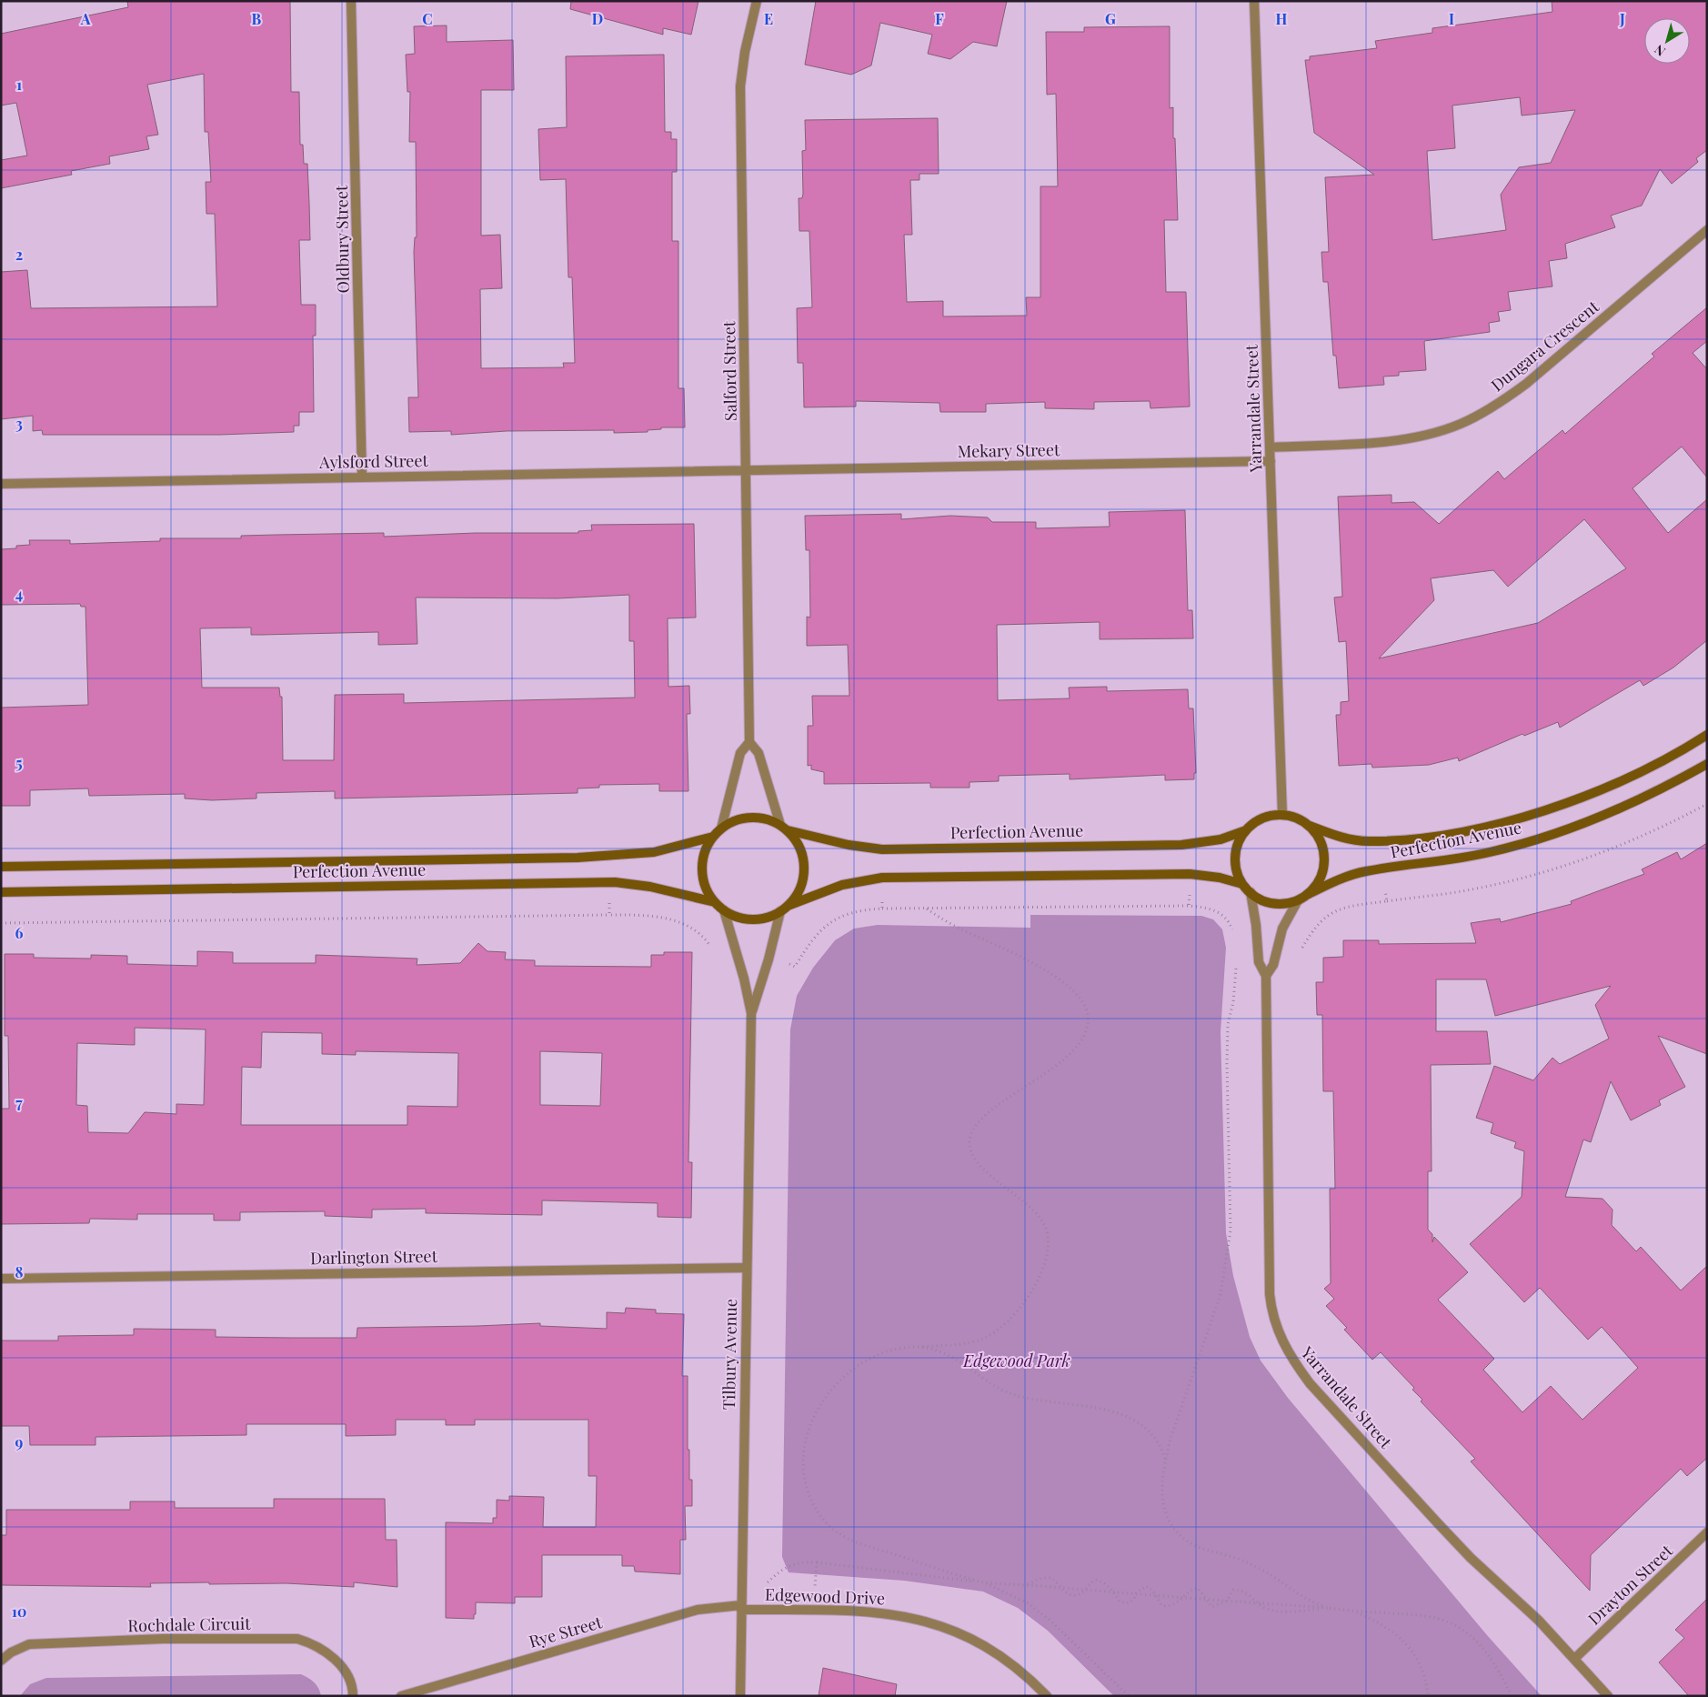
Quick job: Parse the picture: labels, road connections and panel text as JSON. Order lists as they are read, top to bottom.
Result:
{
  "streets": {
    "main road": ["Perfection Avenue"],
    "street": [
      "Oldbury Street",
      "Dungara Crescent",
      "Salford Street",
      "Yarrandale Street",
      "Mekary Street",
      "Aylsford Street",
      "Darlington Street",
      "Tilbury Avenue",
      "Drayton Street",
      "Edgewood Drive",
      "Rochdale Circuit",
      "Rye Street"
    ]
  },
  "crossings": [
    ["Oldbury Street", "Aylsford Street"],
    ["Dungara Crescent", "Yarrandale Street"],
    ["Salford Street", "Mekary Street"],
    ["Salford Street", "Aylsford Street"],
    ["Yarrandale Street", "Mekary Street"],
    ["Yarrandale Street", "Perfection Avenue"],
    ["Yarrandale Street", "Drayton Street"],
    ["Mekary Street", "Aylsford Street"],
    ["Perfection Avenue", "Tilbury Avenue"],
    ["Darlington Street", "Tilbury Avenue"],
    ["Tilbury Avenue", "Edgewood Drive"],
    ["Tilbury Avenue", "Rye Street"],
    ["Edgewood Drive", "Rye Street"]
  ],
  "parks": ["Edgewood Park"],
  "north": "bottom left",
  "grid": {
    "columns": [
      "A",
      "B",
      "C",
      "D",
      "E",
      "F",
      "G",
      "H",
      "I",
      "J"
    ],
    "rows": [
      "1",
      "2",
      "3",
      "4",
      "5",
      "6",
      "7",
      "8",
      "9",
      "10"
    ]
  }
}
